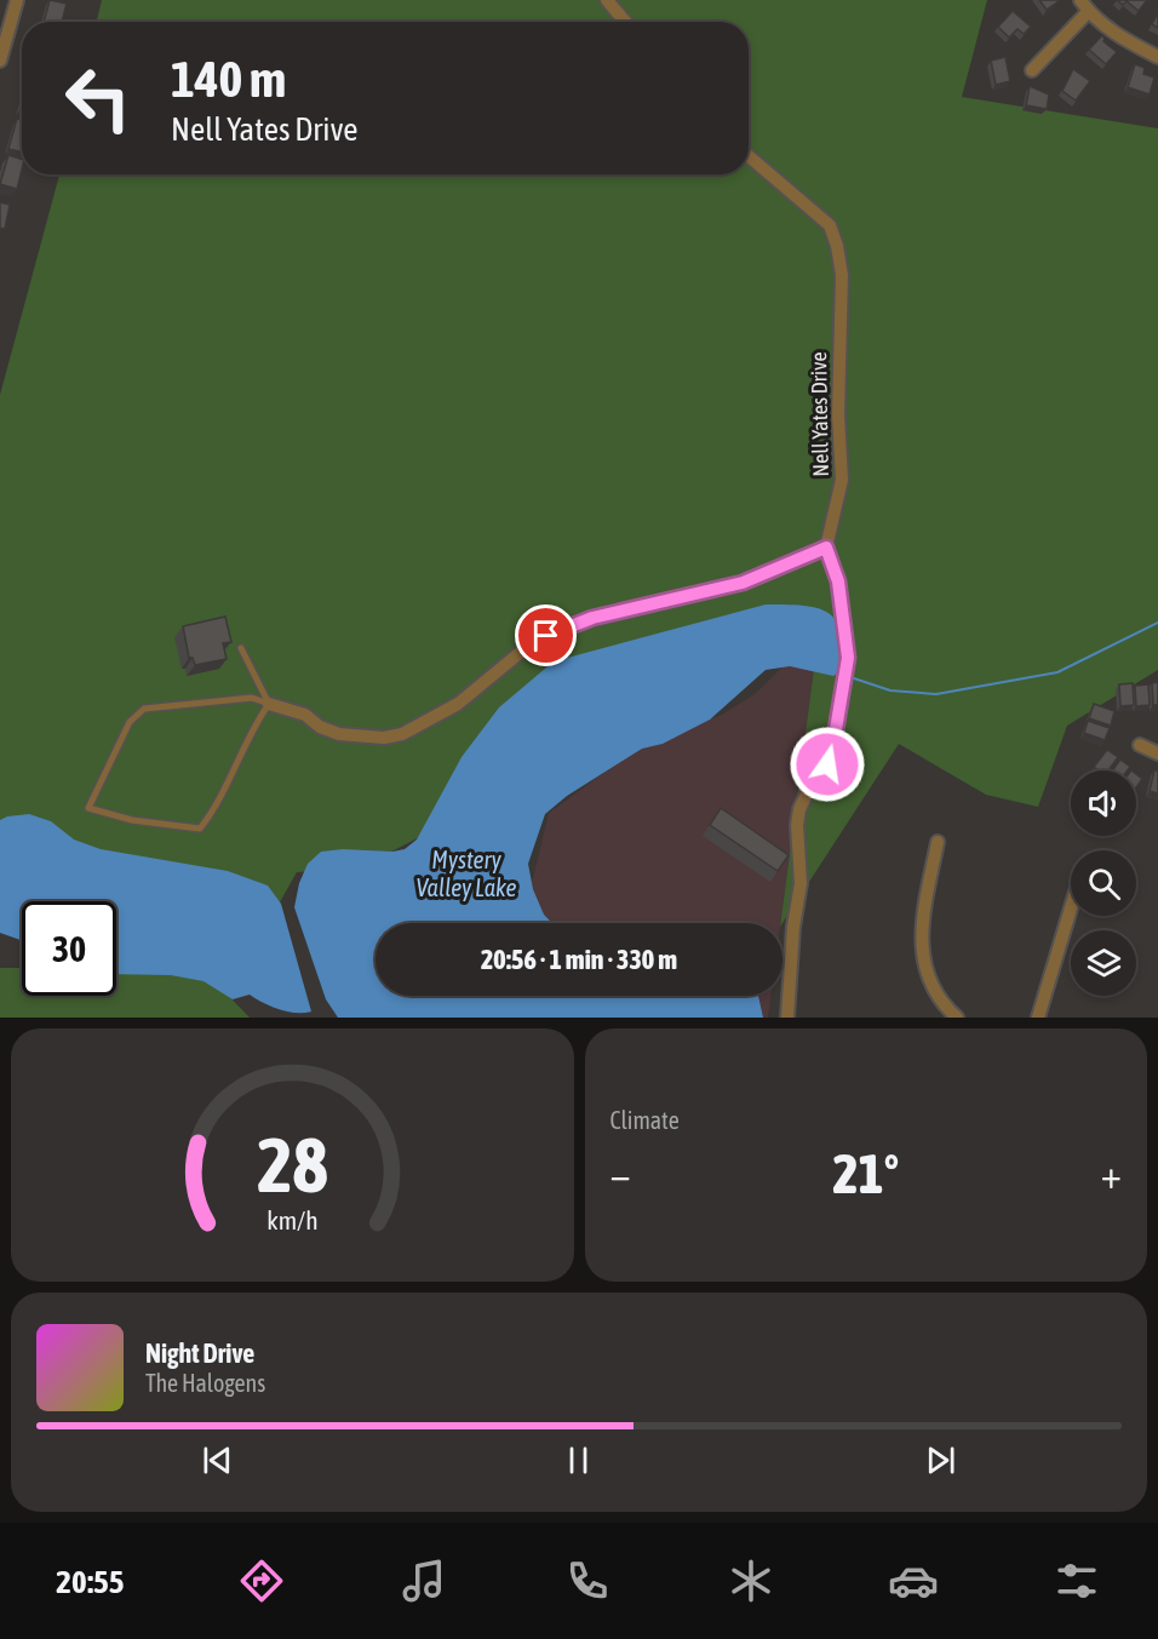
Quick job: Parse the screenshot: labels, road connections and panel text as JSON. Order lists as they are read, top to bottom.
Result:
{
  "streets": {
    "street": ["Nell Yates Drive"]
  },
  "water": ["Mystery Valley Lake"],
  "page": {
    "turn": ["140 m", "Nell Yates Drive"],
    "limit": "30",
    "trip": "20:56 · 1 min · 330 m",
    "tile": "Climate",
    "heat": ["−", "21°", "+"],
    "song": ["Night Drive", "The Halogens"],
    "tabs": "20:55",
    "gauge": ["28", "km/h"]
  }
}
